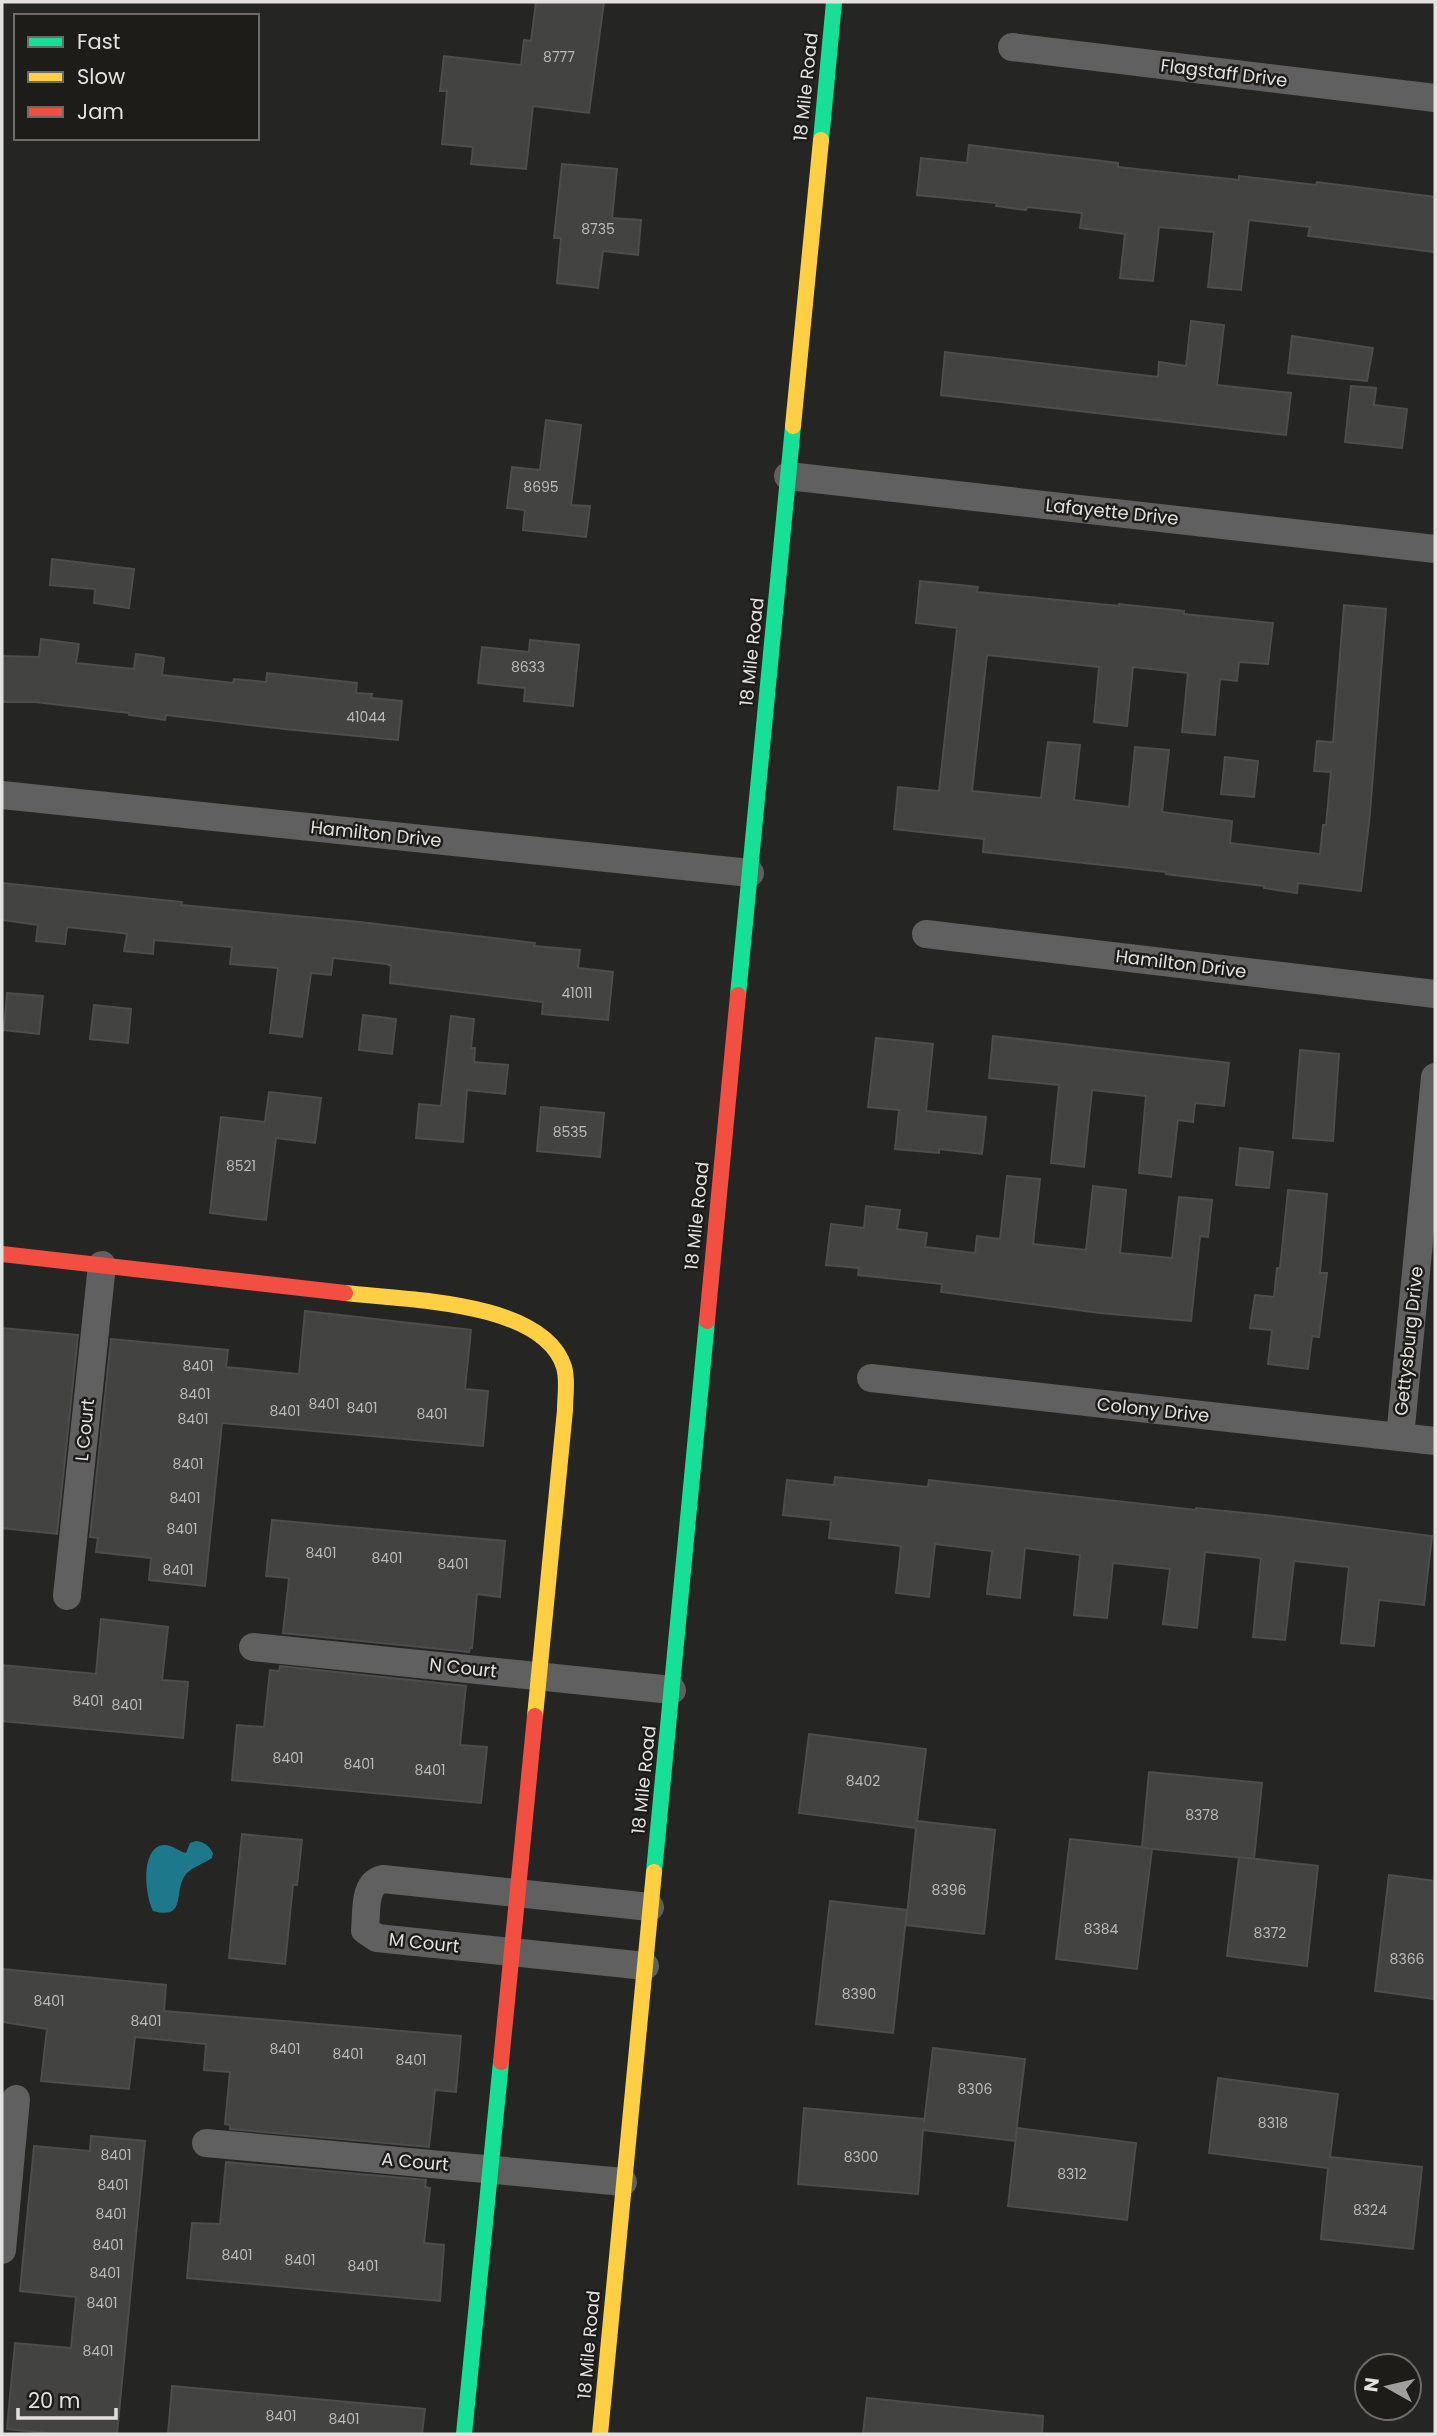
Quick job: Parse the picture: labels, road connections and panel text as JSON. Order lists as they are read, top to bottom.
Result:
{
  "streets": {
    "street": [
      "Flagstaff Drive",
      "18 Mile Road",
      "Lafayette Drive",
      "Hamilton Drive",
      "Gettysburg Drive",
      "Colony Drive",
      "L Court",
      "N Court",
      "M Court",
      "A Court"
    ]
  },
  "crossings": [
    ["18 Mile Road", "Lafayette Drive"],
    ["18 Mile Road", "Hamilton Drive"],
    ["18 Mile Road", "N Court"],
    ["18 Mile Road", "M Court"],
    ["18 Mile Road", "A Court"],
    ["Gettysburg Drive", "Colony Drive"]
  ],
  "house_numbers": [
    "8777",
    "8735",
    "8695",
    "8633",
    "41044",
    "41011",
    "8535",
    "8521",
    "8401",
    "8401",
    "8401",
    "8401",
    "8401",
    "8401",
    "8401",
    "8401",
    "8401",
    "8401",
    "8401",
    "8401",
    "8401",
    "8401",
    "8401",
    "8401",
    "8401",
    "8401",
    "8401",
    "8402",
    "8378",
    "8396",
    "8384",
    "8372",
    "8366",
    "8390",
    "8401",
    "8401",
    "8401",
    "8401",
    "8401",
    "8306",
    "8318",
    "8401",
    "8300",
    "8312",
    "8401",
    "8324",
    "8401",
    "8401",
    "8401",
    "8401",
    "8401",
    "8401",
    "8401",
    "8401",
    "8401",
    "8401"
  ],
  "legend": ["Fast", "Slow", "Jam"],
  "scale_bar": "20 m",
  "north": "left"
}
